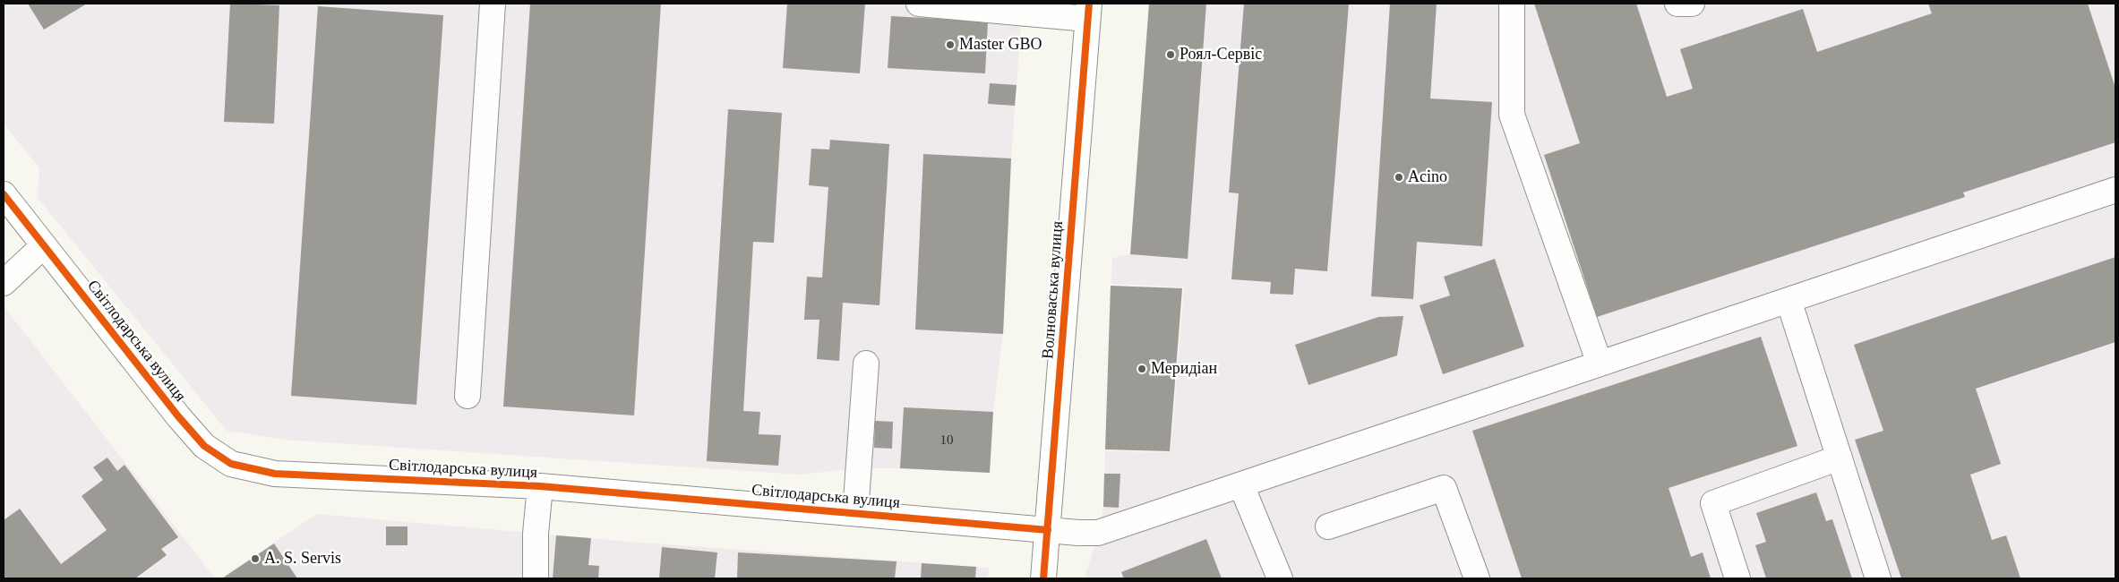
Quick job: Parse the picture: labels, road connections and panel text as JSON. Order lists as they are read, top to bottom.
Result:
{
  "streets": {
    "street": ["Волноваська вулиця", "Світлодарська вулиця"]
  },
  "crossings": [
    ["Волноваська вулиця", "Світлодарська вулиця"]
  ],
  "places": [
    "Master GBO",
    "Роял-Сервіс",
    "Acino",
    "Меридіан",
    "A. S. Servis"
  ],
  "house_numbers": ["10"]
}
